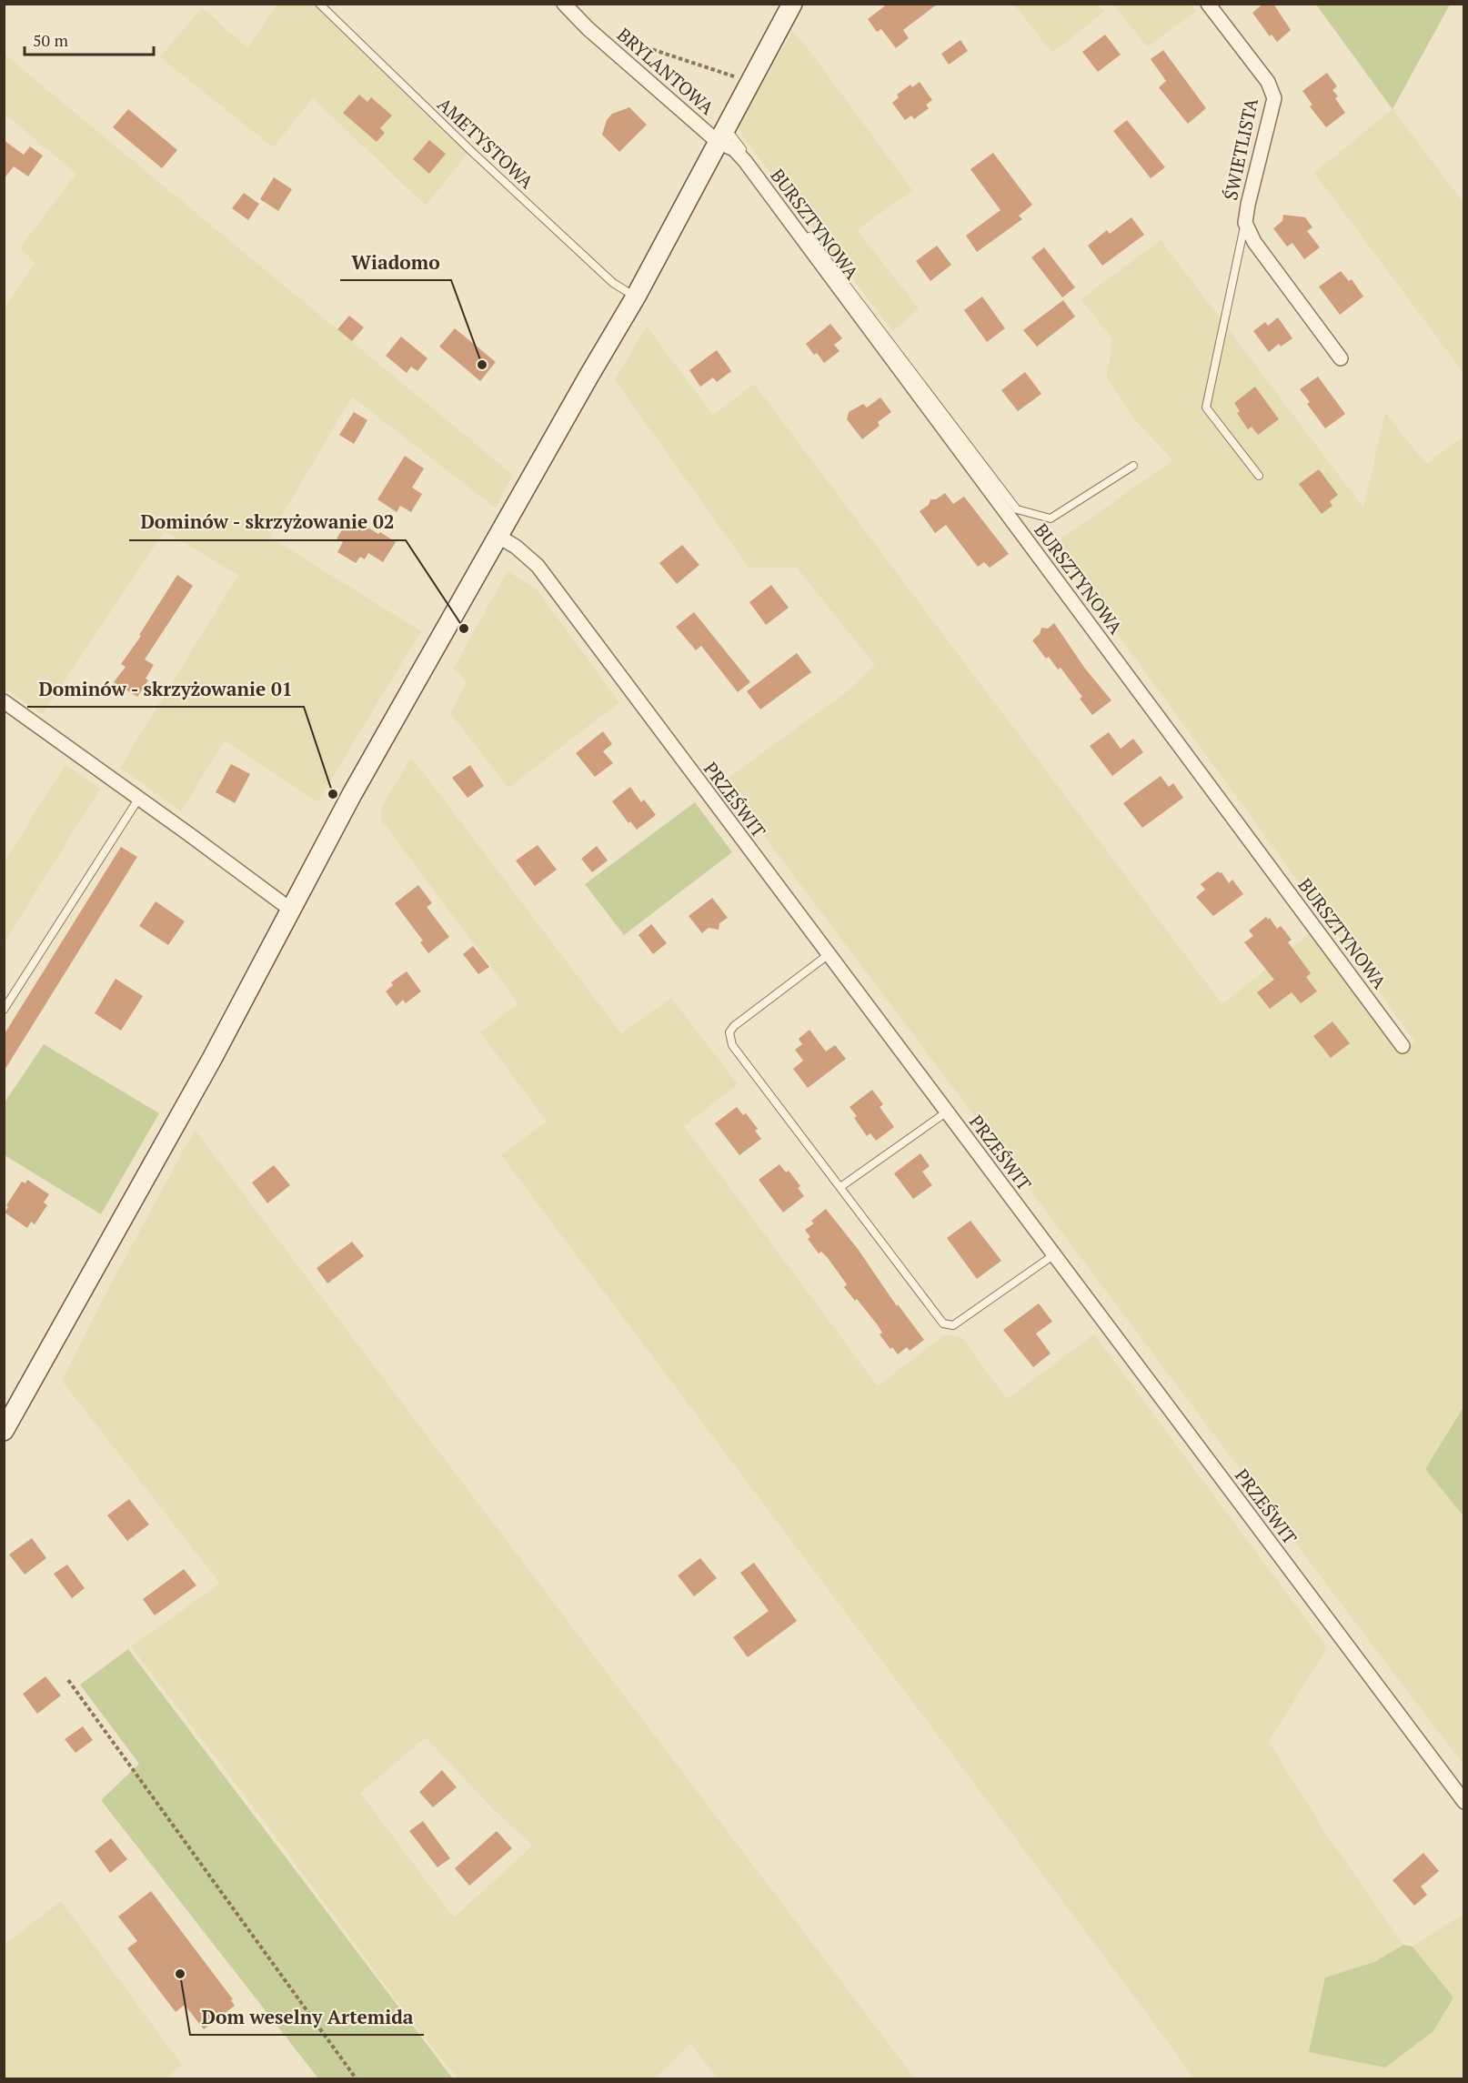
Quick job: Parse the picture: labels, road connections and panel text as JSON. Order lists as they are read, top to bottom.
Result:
{
  "streets": {
    "street": [
      "BRYLANTOWA",
      "ŚWIETLISTA",
      "BURSZTYNOWA",
      "PRZEŚWIT"
    ],
    "lane": ["AMETYSTOWA"]
  },
  "crossings": [
    ["BRYLANTOWA", "BURSZTYNOWA"]
  ],
  "places": [
    "Wiadomo",
    "Dominów - skrzyżowanie 02",
    "Dominów - skrzyżowanie 01",
    "Dom weselny Artemida"
  ],
  "scale_bar": "50 m"
}
